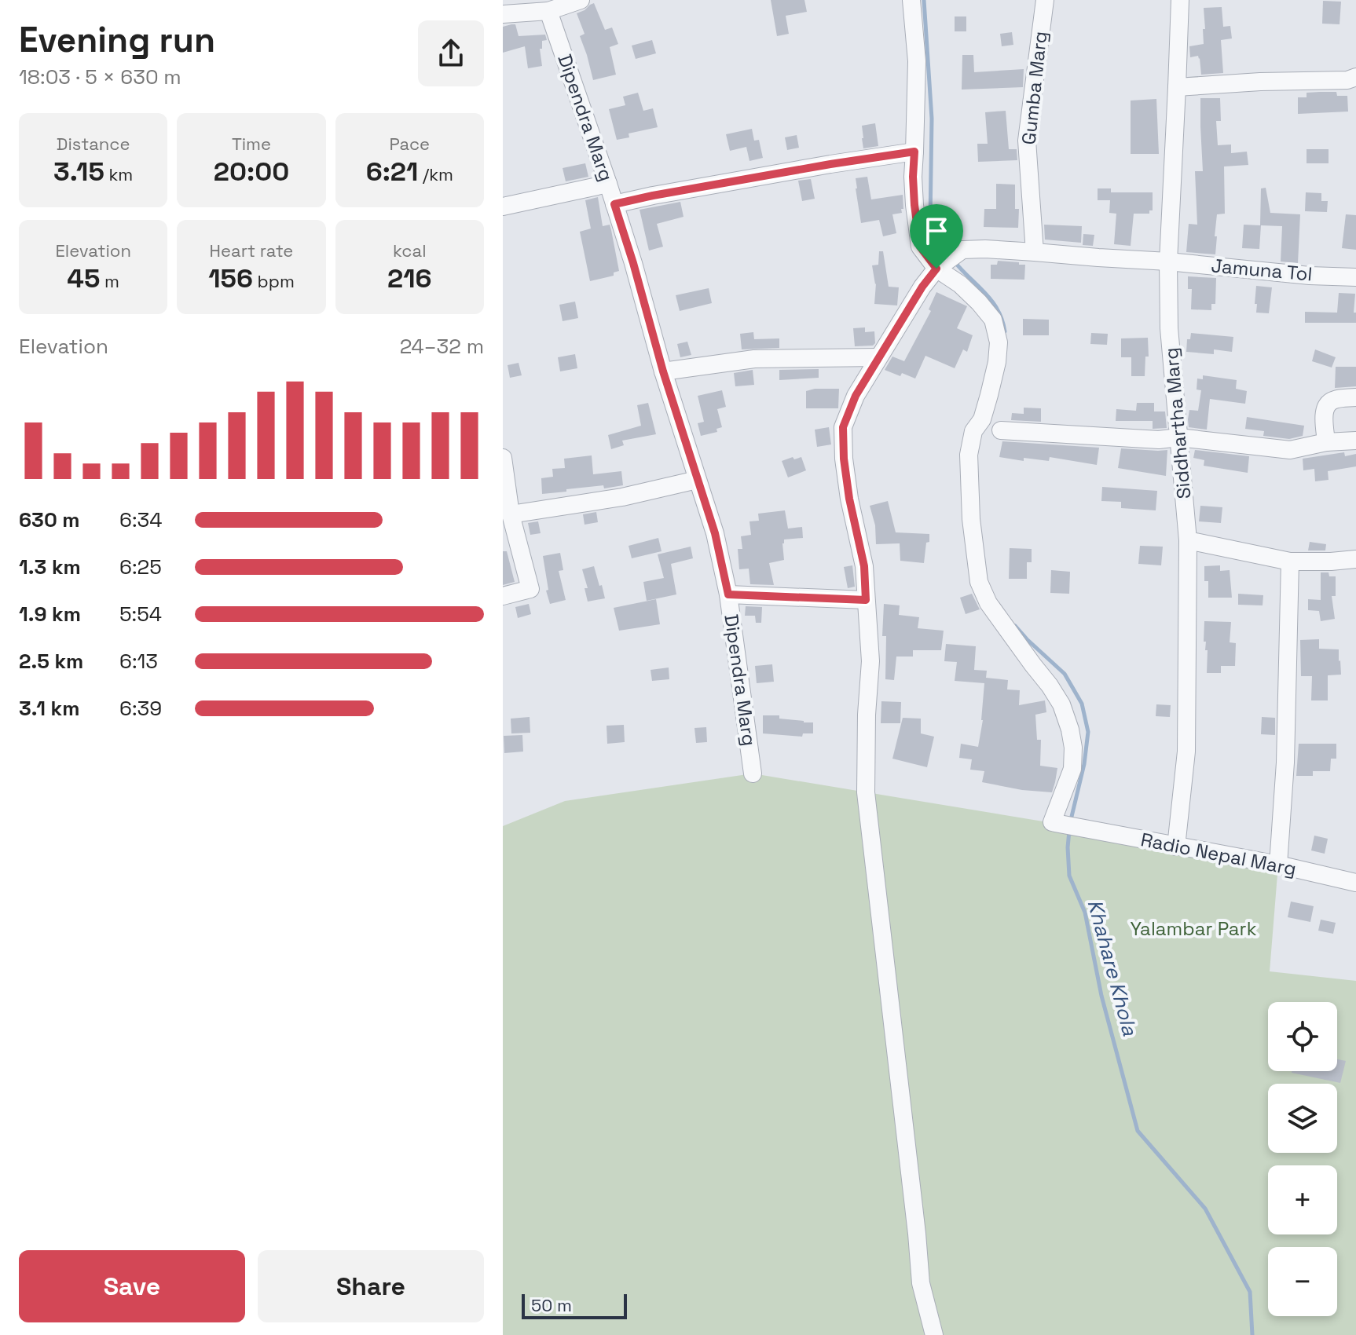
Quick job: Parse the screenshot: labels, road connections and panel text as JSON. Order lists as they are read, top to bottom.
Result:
{
  "streets": {
    "street": [
      "Gumba Marg",
      "Dipendra Marg",
      "Jamuna Tol",
      "Siddhartha Marg",
      "Radio Nepal Marg"
    ]
  },
  "crossings": [
    ["Gumba Marg", "Jamuna Tol"],
    ["Jamuna Tol", "Siddhartha Marg"],
    ["Jamuna Tol", "Radio Nepal Marg"],
    ["Siddhartha Marg", "Radio Nepal Marg"]
  ],
  "water": ["Khahare Khola"],
  "parks": ["Yalambar Park"],
  "scale_bar": "50 m",
  "page": {
    "heading": ["Evening run", "18:03 · 5 × 630 m"],
    "stats": [
      ["Distance", "3.15 km"],
      ["Time", "20:00"],
      ["Pace", "6:21 /km"],
      ["Elevation", "45 m"],
      ["Heart rate", "156 bpm"],
      ["kcal", "216"]
    ],
    "chart": ["Elevation", "24–32 m"],
    "list": [
      {
        "name": "630 m",
        "note": "6:34"
      },
      {
        "name": "1.3 km",
        "note": "6:25"
      },
      {
        "name": "1.9 km",
        "note": "5:54"
      },
      {
        "name": "2.5 km",
        "note": "6:13"
      },
      {
        "name": "3.1 km",
        "note": "6:39"
      }
    ],
    "map_buttons": ["+", "−"],
    "buttons": ["Save", "Share"],
    "scale": "50 m"
  }
}
